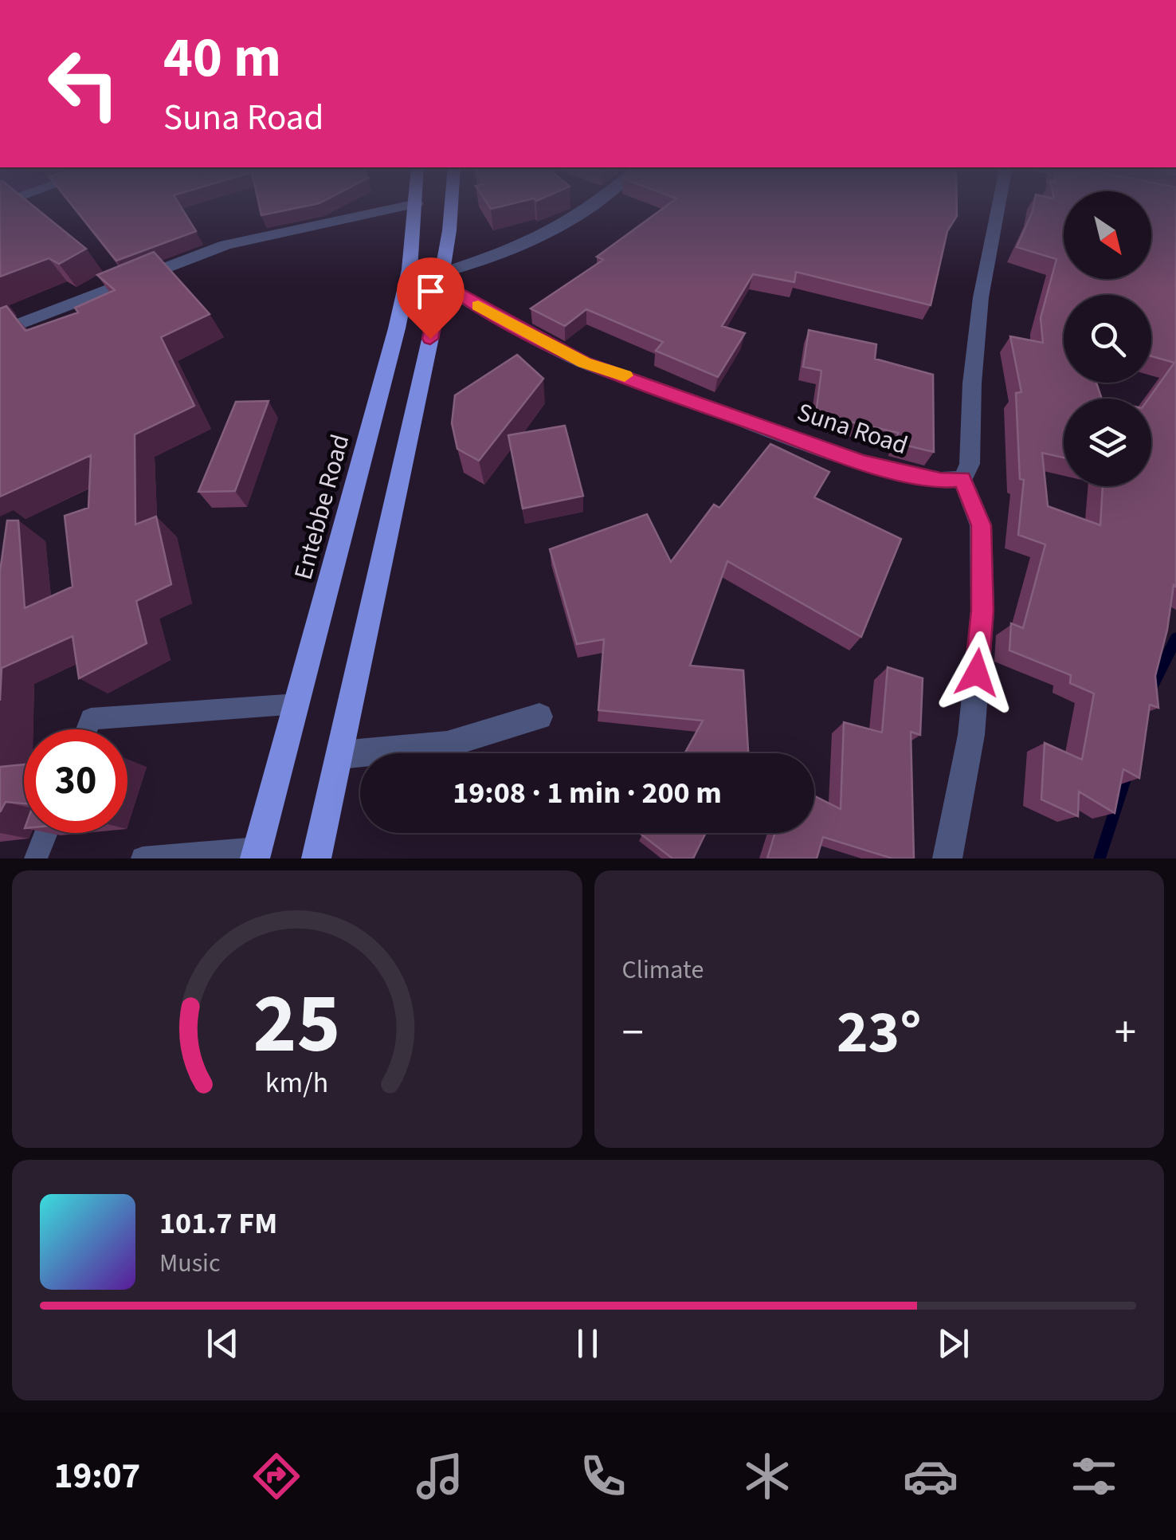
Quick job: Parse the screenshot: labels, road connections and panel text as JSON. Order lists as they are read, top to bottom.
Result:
{
  "streets": {
    "main road": ["Entebbe Road"],
    "street": ["Suna Road"]
  },
  "north": "bottom right",
  "page": {
    "turn": ["40 m", "Suna Road"],
    "limit": "30",
    "trip": "19:08 · 1 min · 200 m",
    "tile": "Climate",
    "heat": ["−", "23°", "+"],
    "song": ["101.7 FM", "Music"],
    "tabs": "19:07",
    "gauge": ["25", "km/h"]
  }
}
